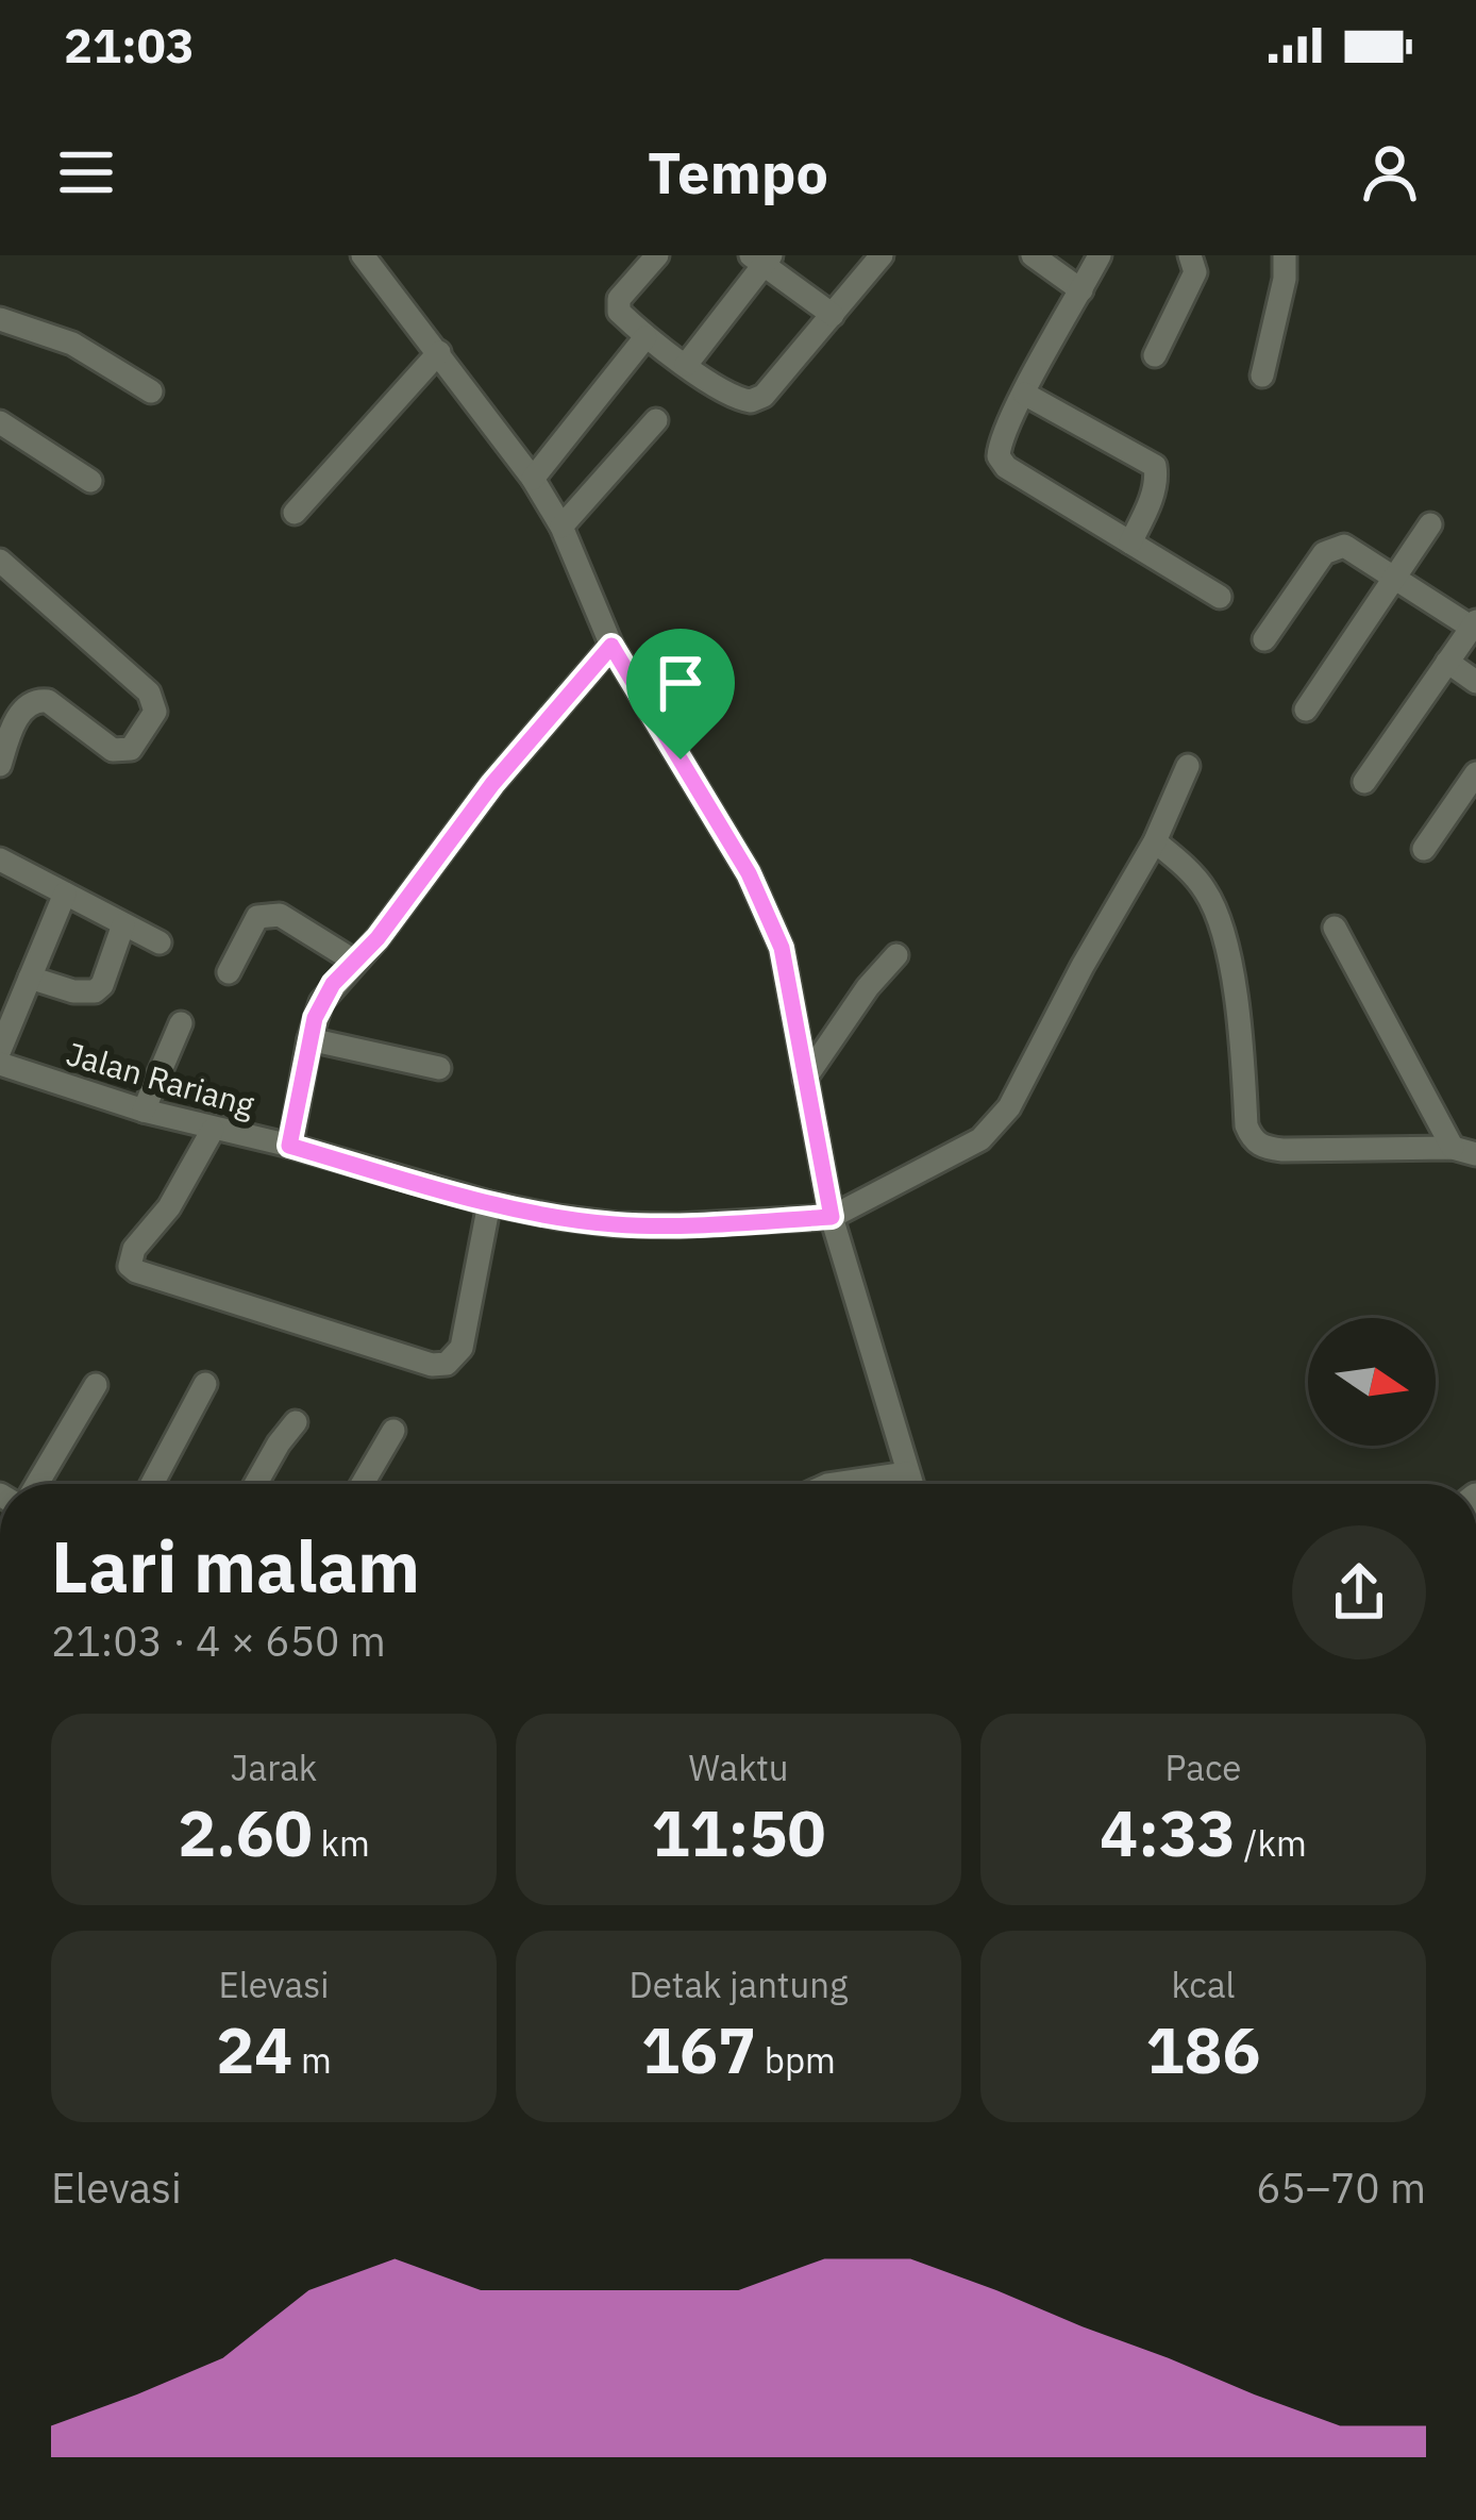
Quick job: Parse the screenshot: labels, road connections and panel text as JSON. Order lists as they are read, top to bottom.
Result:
{
  "streets": {
    "street": ["Jalan Rariang"]
  },
  "north": "right",
  "page": {
    "status": "21:03",
    "header": "Tempo",
    "heading": ["Lari malam", "21:03 · 4 × 650 m"],
    "stats": [
      ["Jarak", "2.60 km"],
      ["Waktu", "11:50"],
      ["Pace", "4:33 /km"],
      ["Elevasi", "24 m"],
      ["Detak jantung", "167 bpm"],
      ["kcal", "186"]
    ],
    "chart": ["Elevasi", "65–70 m"]
  }
}
